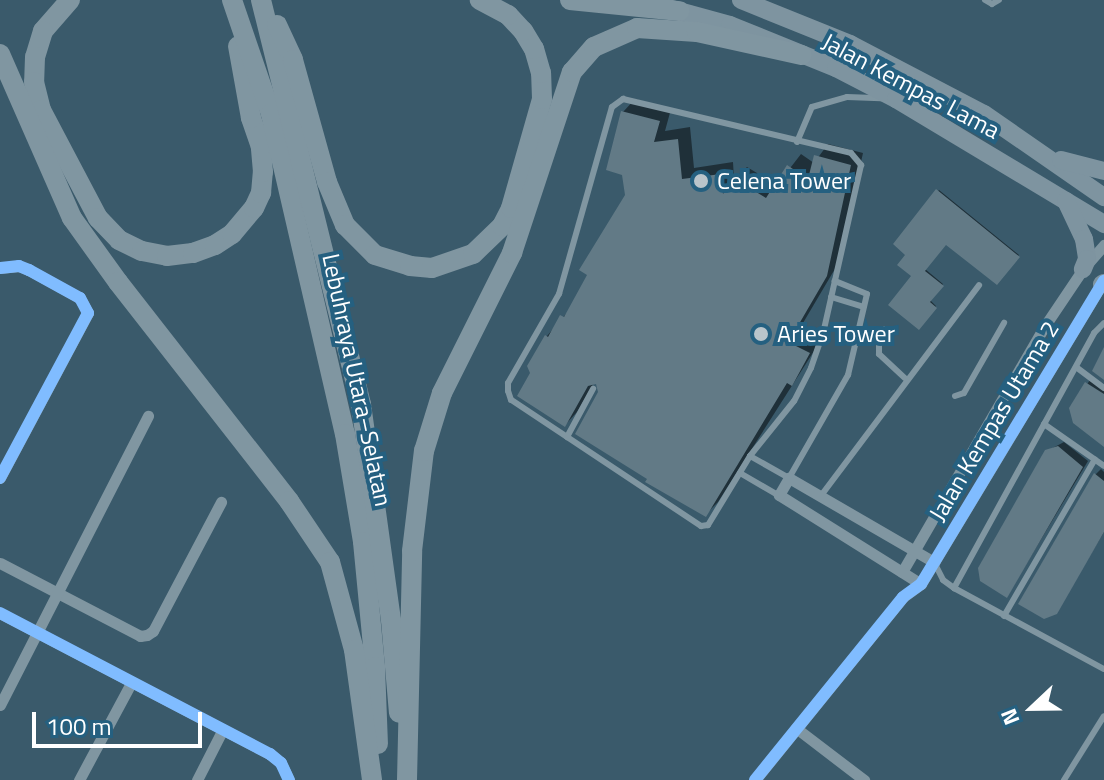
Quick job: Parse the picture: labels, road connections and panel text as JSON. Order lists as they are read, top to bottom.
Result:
{
  "streets": {
    "highway": ["Lebuhraya Utara–Selatan"],
    "main road": ["Jalan Kempas Lama"],
    "street": ["Jalan Kempas Utama 2"]
  },
  "places": ["Celena Tower", "Aries Tower"],
  "scale_bar": "100 m",
  "north": "left"
}
